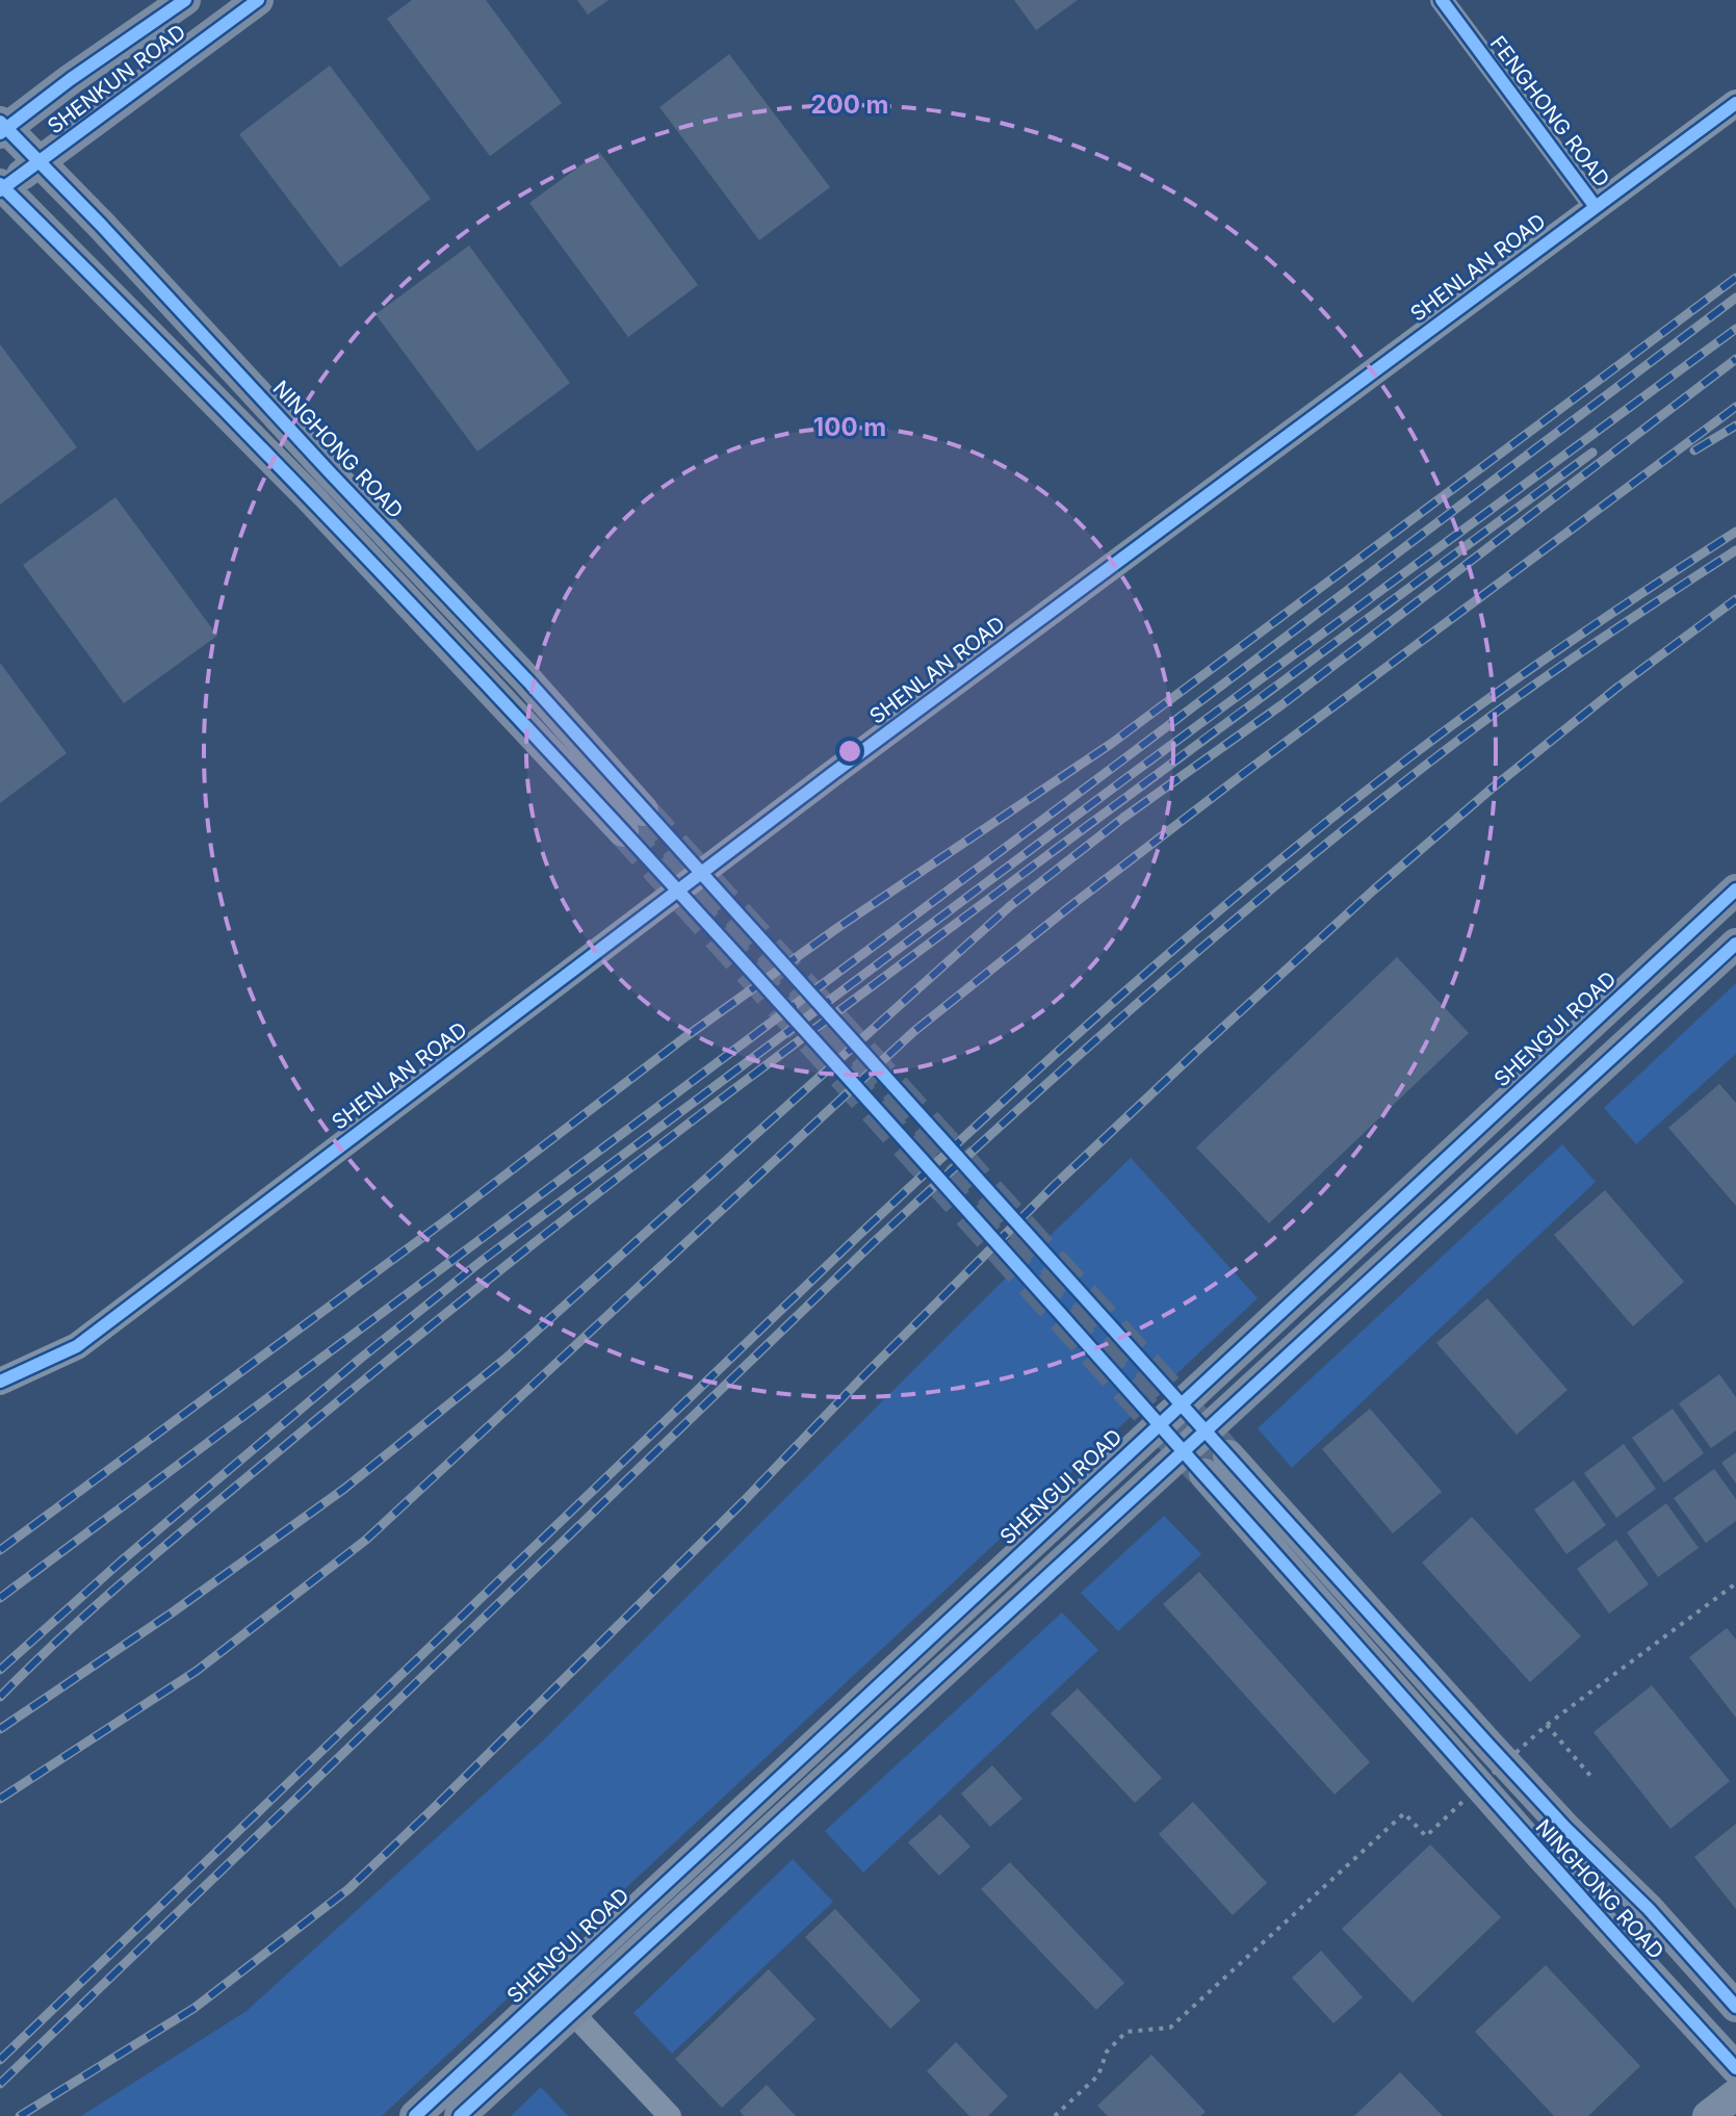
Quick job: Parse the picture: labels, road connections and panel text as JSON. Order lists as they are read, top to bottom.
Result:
{
  "streets": {
    "main road": ["SHENKUN ROAD", "NINGHONG ROAD", "SHENGUI ROAD"],
    "street": ["FENGHONG ROAD", "SHENLAN ROAD"]
  },
  "crossings": [
    ["SHENKUN ROAD", "NINGHONG ROAD"],
    ["FENGHONG ROAD", "SHENLAN ROAD"]
  ],
  "rings": ["200 m", "100 m"]
}
